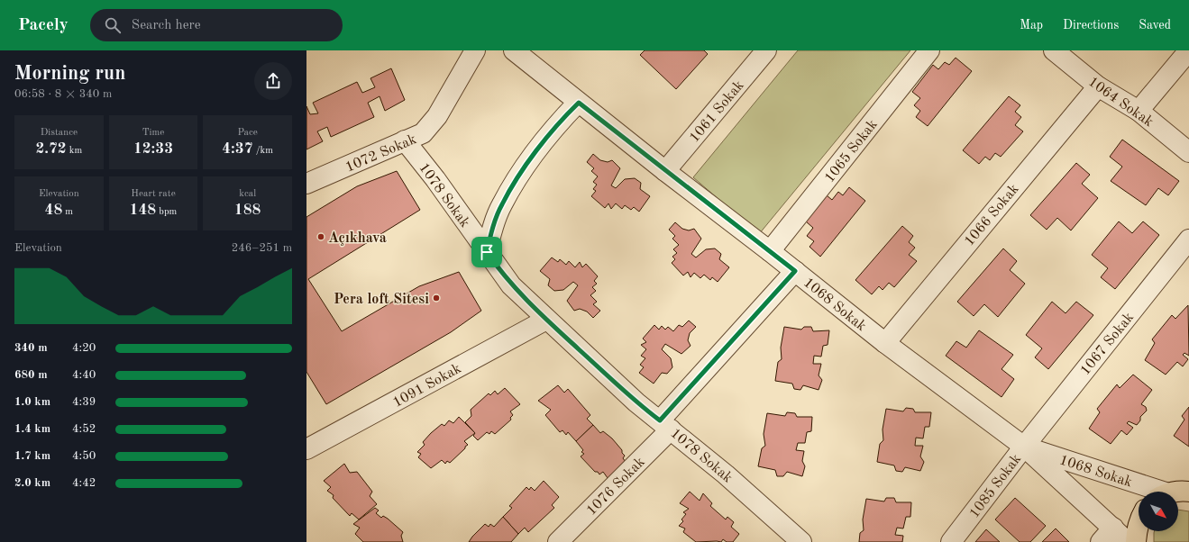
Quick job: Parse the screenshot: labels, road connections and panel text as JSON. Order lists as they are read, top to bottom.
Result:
{
  "streets": {
    "street": [
      "1064 Sokak",
      "1061 Sokak",
      "1065 Sokak",
      "1072 Sokak",
      "1078 Sokak",
      "1066 Sokak",
      "1068 Sokak",
      "1067 Sokak",
      "1091 Sokak",
      "1076 Sokak",
      "1085 Sokak"
    ]
  },
  "crossings": [
    ["1064 Sokak", "1066 Sokak"],
    ["1061 Sokak", "1068 Sokak"],
    ["1065 Sokak", "1068 Sokak"],
    ["1072 Sokak", "1078 Sokak"],
    ["1078 Sokak", "1091 Sokak"],
    ["1078 Sokak", "1076 Sokak"],
    ["1066 Sokak", "1068 Sokak"],
    ["1068 Sokak", "1067 Sokak"],
    ["1068 Sokak", "1076 Sokak"],
    ["1068 Sokak", "1085 Sokak"],
    ["1067 Sokak", "1085 Sokak"]
  ],
  "places": ["Açıkhava", "Pera loft Sitesi"],
  "north": "bottom right",
  "page": {
    "header": "Pacely",
    "search": "Search here",
    "nav": ["Map", "Directions", "Saved"],
    "heading": ["Morning run", "06:58 · 8 × 340 m"],
    "stats": [
      ["Distance", "2.72 km"],
      ["Time", "12:33"],
      ["Pace", "4:37 /km"],
      ["Elevation", "48 m"],
      ["Heart rate", "148 bpm"],
      ["kcal", "188"]
    ],
    "chart": ["Elevation", "246–251 m"],
    "list": [
      {
        "name": "340 m",
        "note": "4:20"
      },
      {
        "name": "680 m",
        "note": "4:40"
      },
      {
        "name": "1.0 km",
        "note": "4:39"
      },
      {
        "name": "1.4 km",
        "note": "4:52"
      },
      {
        "name": "1.7 km",
        "note": "4:50"
      },
      {
        "name": "2.0 km",
        "note": "4:42"
      }
    ]
  }
}
